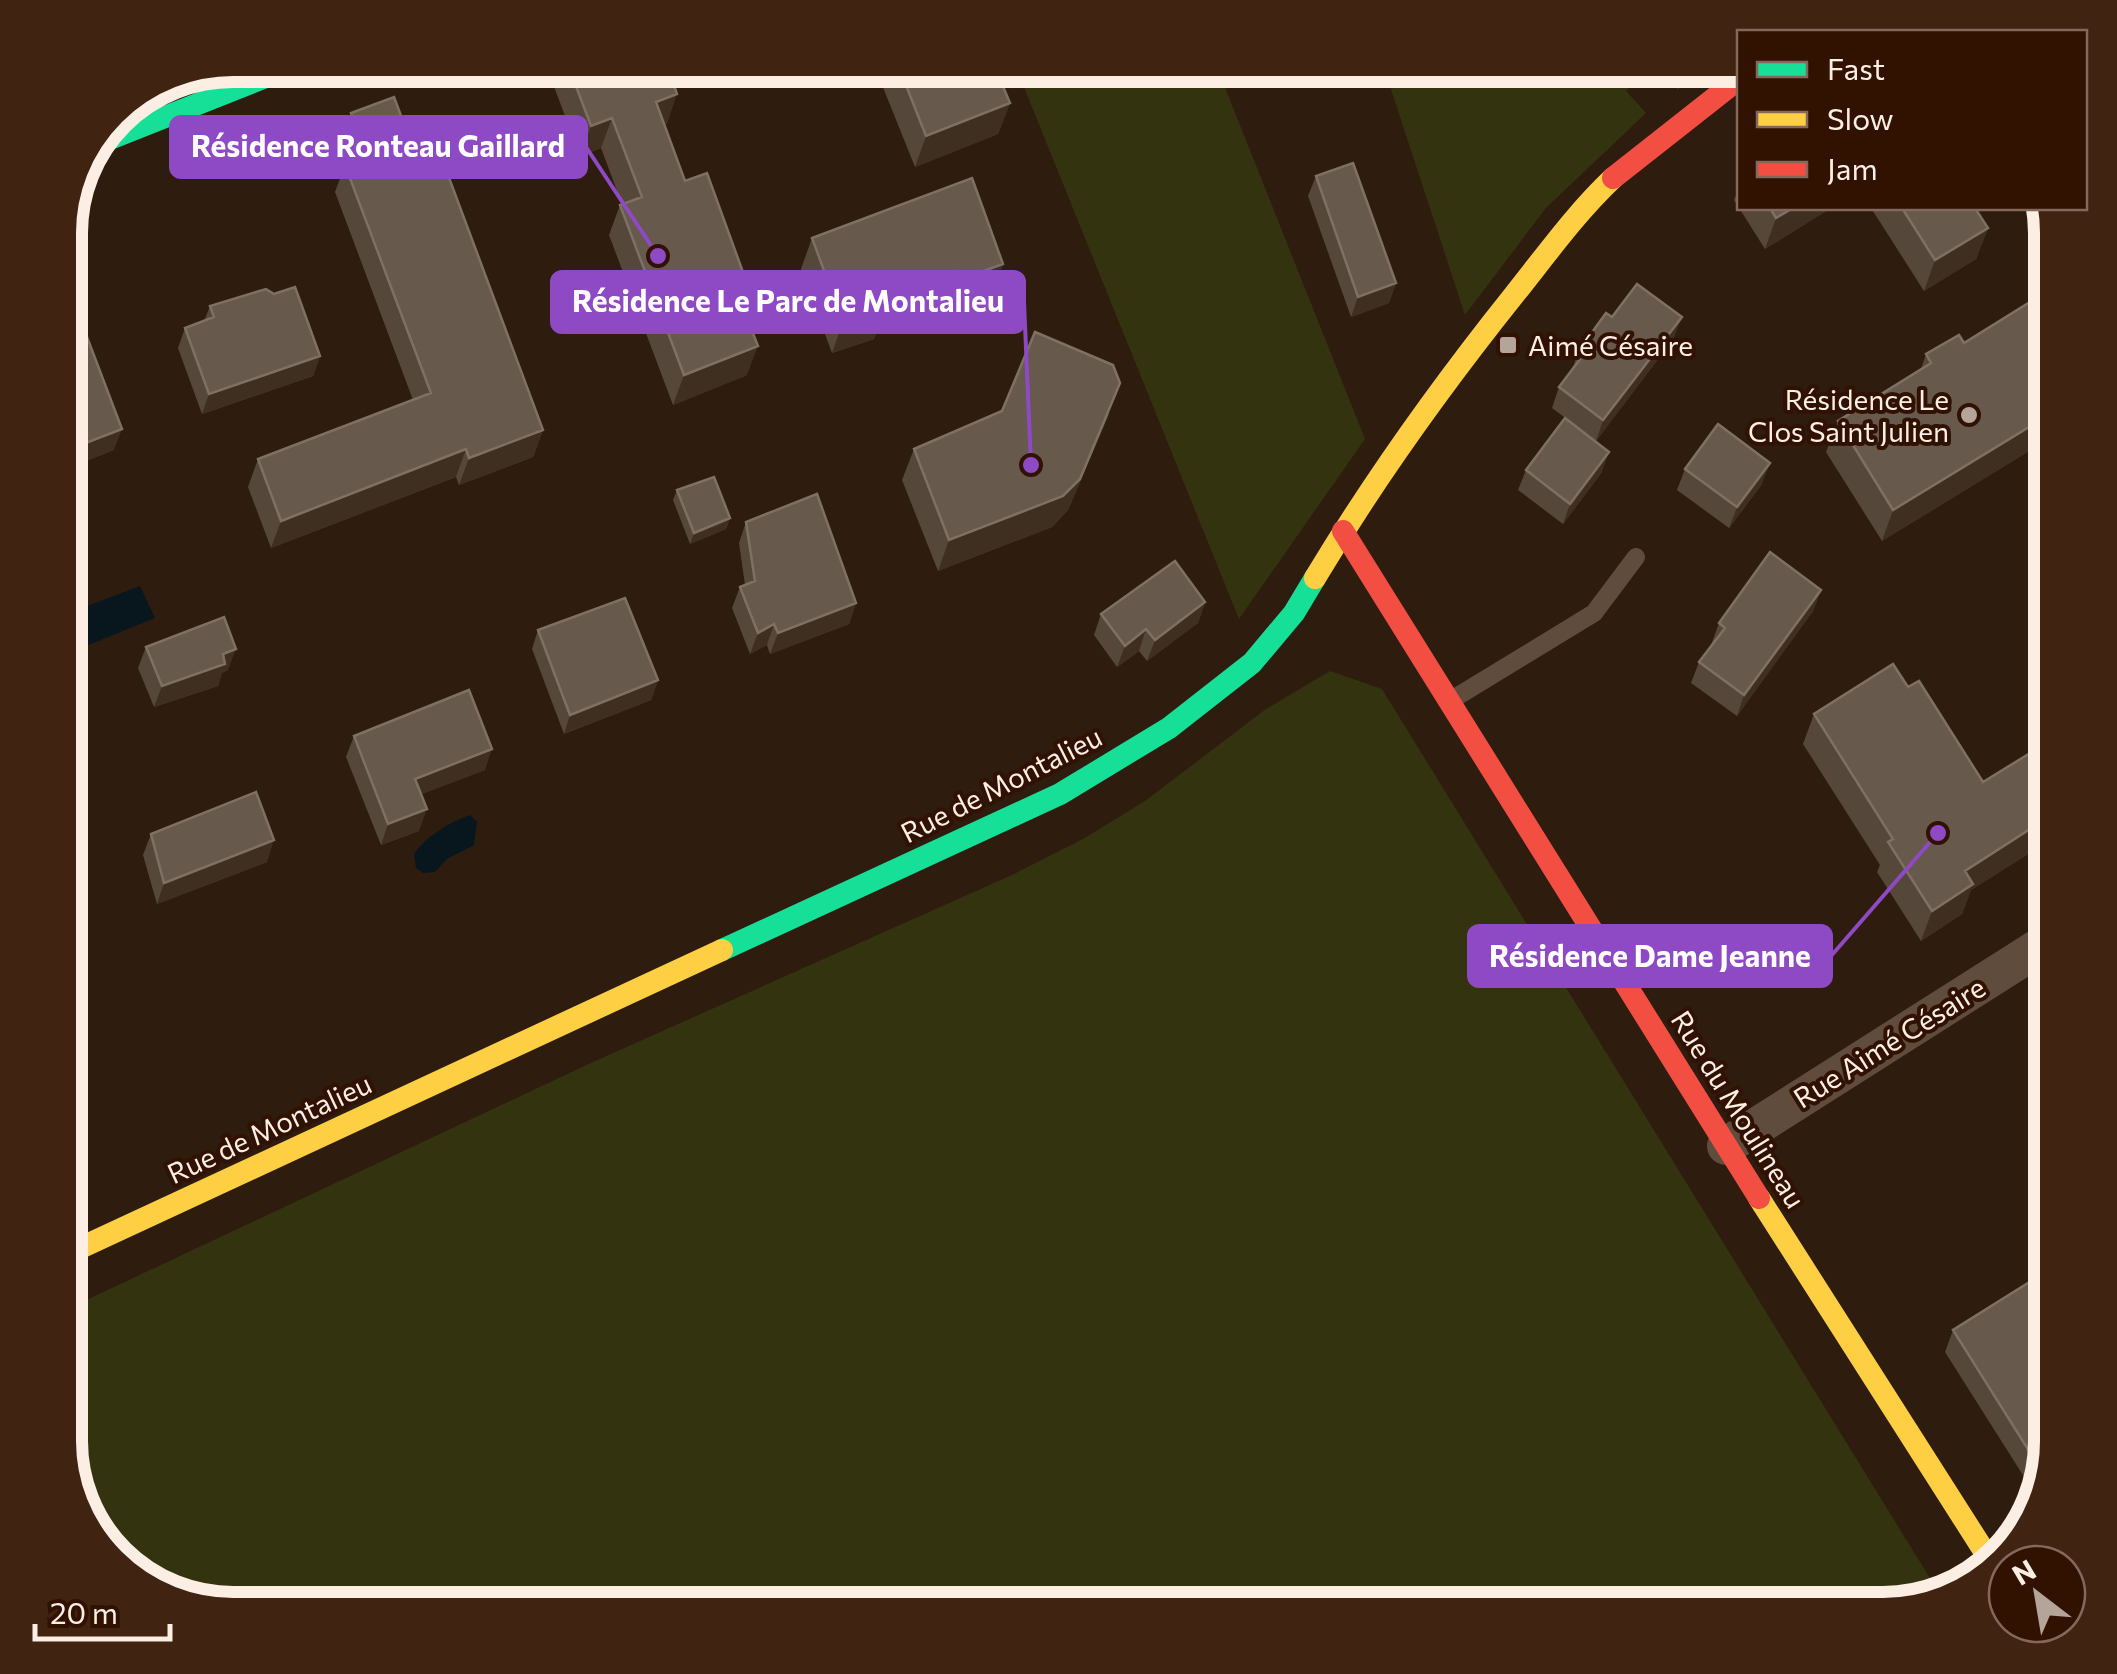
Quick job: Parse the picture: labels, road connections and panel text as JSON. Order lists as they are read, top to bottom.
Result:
{
  "streets": {
    "street": ["Rue de Montalieu", "Rue Aimé Césaire", "Rue du Moulineau"]
  },
  "crossings": [
    ["Rue de Montalieu", "Rue du Moulineau"],
    ["Rue Aimé Césaire", "Rue du Moulineau"]
  ],
  "places": {
    "other": [
      "Résidence Ronteau Gaillard",
      "Résidence Le Clos Saint Julien",
      "Résidence Le Parc de Montalieu",
      "Résidence Dame Jeanne"
    ],
    "transit": ["Aimé Césaire"]
  },
  "legend": ["Fast", "Slow", "Jam"],
  "scale_bar": "20 m",
  "north": "top left"
}
